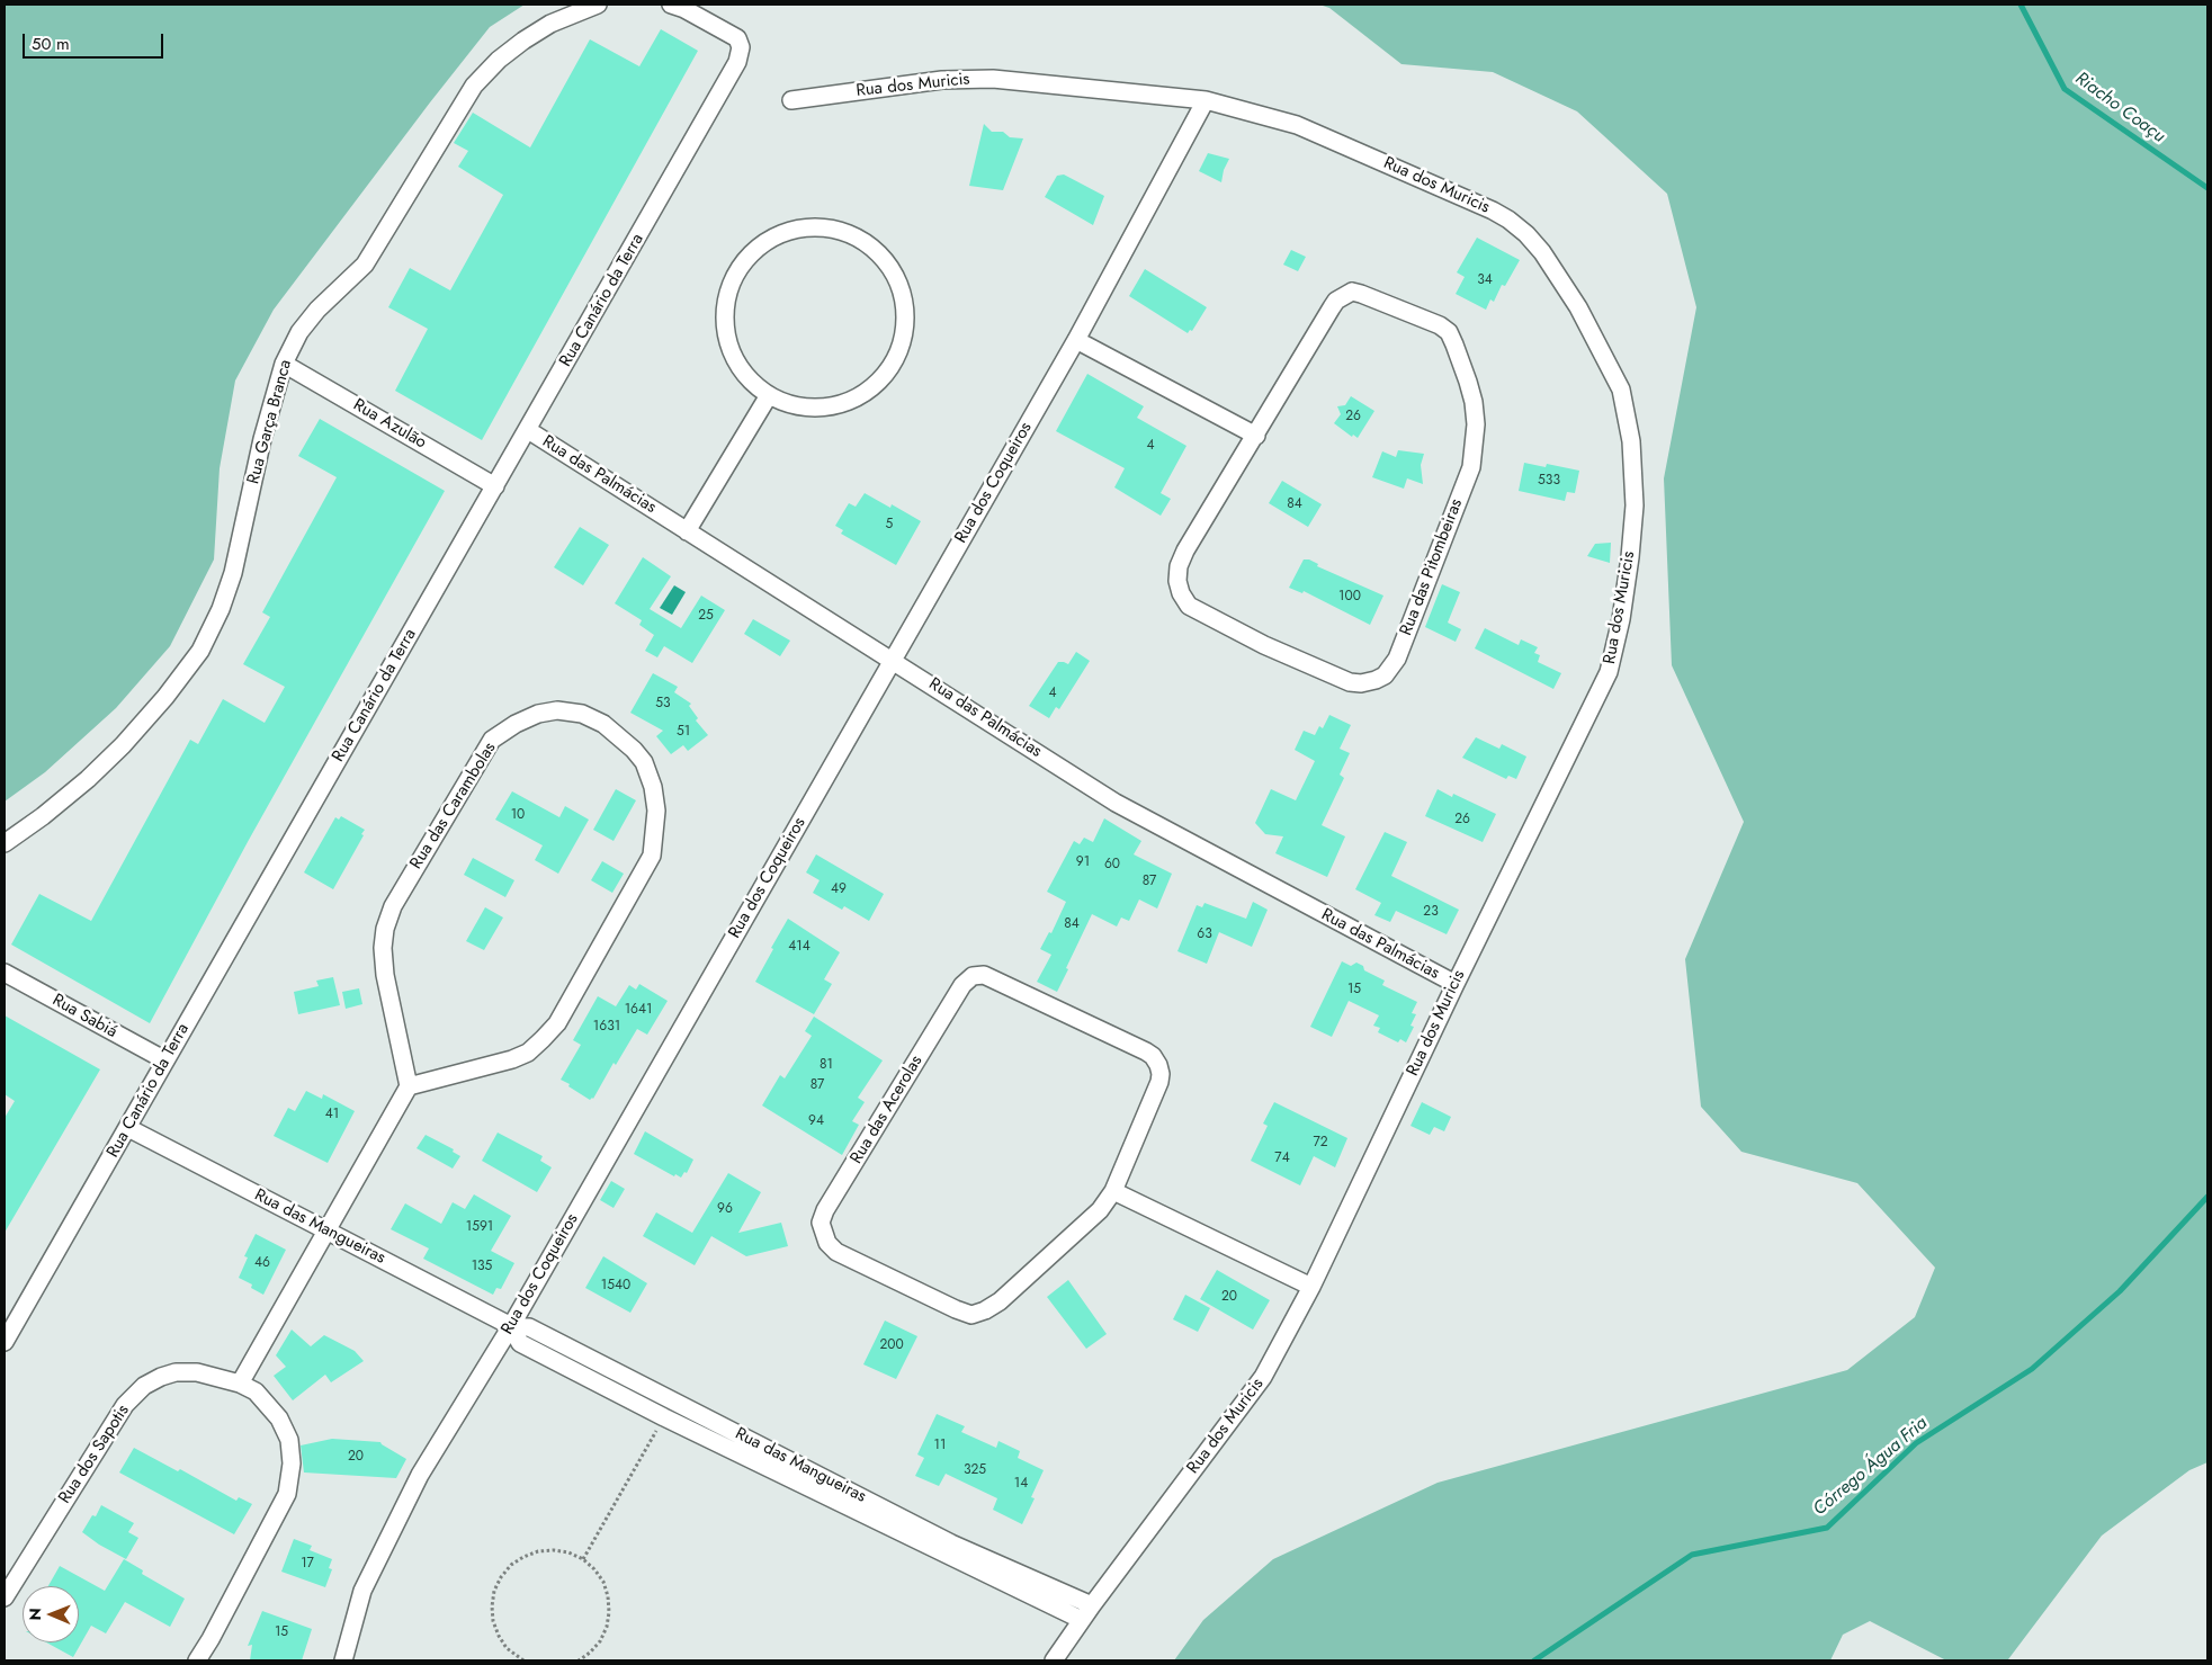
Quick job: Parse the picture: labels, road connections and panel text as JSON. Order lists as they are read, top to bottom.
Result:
{
  "streets": {
    "street": [
      "Rua dos Muricis",
      "Rua Canário da Terra",
      "Rua Garça Branca",
      "Rua Azulão",
      "Rua das Palmácias",
      "Rua dos Coqueiros",
      "Rua das Pitombeiras",
      "Rua das Carambolas",
      "Rua Sabiá",
      "Rua das Acerolas",
      "Rua das Mangueiras",
      "Rua dos Sapotis"
    ]
  },
  "crossings": [
    ["Rua dos Muricis", "Rua das Palmácias"],
    ["Rua dos Muricis", "Rua dos Coqueiros"],
    ["Rua dos Muricis", "Rua das Mangueiras"],
    ["Rua Canário da Terra", "Rua Azulão"],
    ["Rua Canário da Terra", "Rua das Palmácias"],
    ["Rua Canário da Terra", "Rua Sabiá"],
    ["Rua Canário da Terra", "Rua das Mangueiras"],
    ["Rua Garça Branca", "Rua Azulão"],
    ["Rua das Palmácias", "Rua dos Coqueiros"],
    ["Rua dos Coqueiros", "Rua das Mangueiras"]
  ],
  "water": ["Riacho Coaçu", "Córrego Água Fria"],
  "house_numbers": [
    "34",
    "26",
    "4",
    "533",
    "84",
    "5",
    "100",
    "25",
    "4",
    "53",
    "51",
    "10",
    "26",
    "91",
    "60",
    "87",
    "49",
    "23",
    "84",
    "63",
    "414",
    "15",
    "1641",
    "1631",
    "81",
    "87",
    "41",
    "94",
    "72",
    "74",
    "96",
    "1591",
    "46",
    "135",
    "1540",
    "20",
    "200",
    "11",
    "20",
    "325",
    "14",
    "17",
    "15"
  ],
  "scale_bar": "50 m",
  "north": "left"
}
